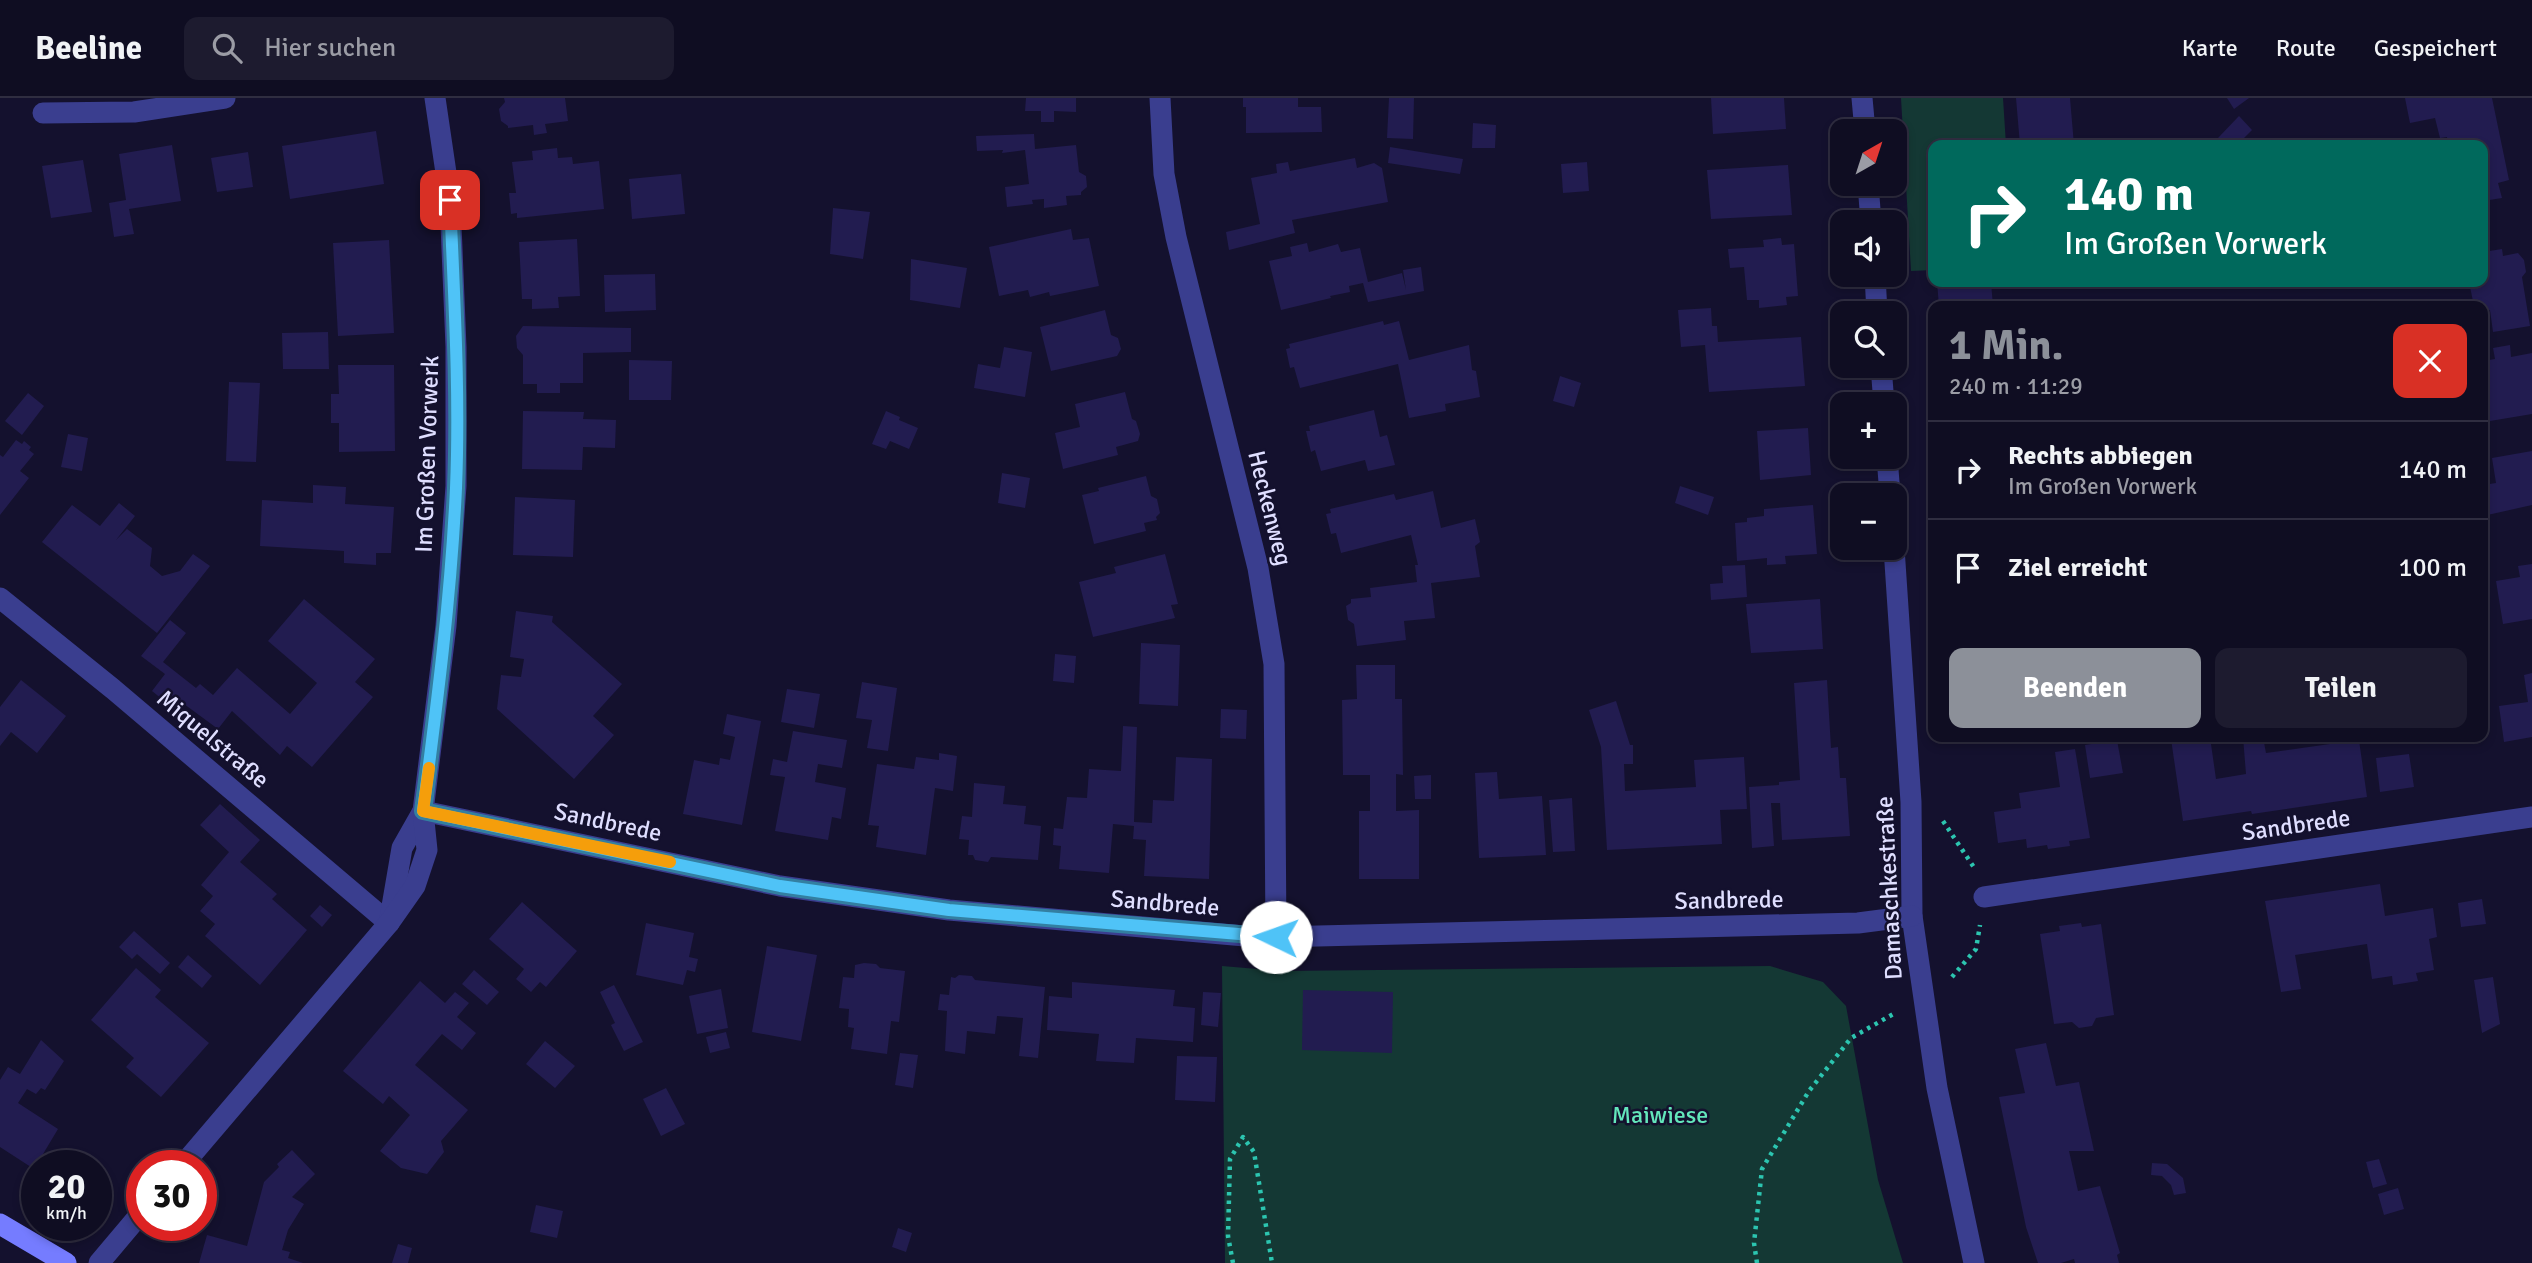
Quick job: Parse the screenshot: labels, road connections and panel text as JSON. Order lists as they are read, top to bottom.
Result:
{
  "streets": {
    "street": [
      "Im Großen Vorwerk",
      "Heckenweg",
      "Miquelstraße",
      "Sandbrede",
      "Damaschkestraße"
    ]
  },
  "crossings": [
    ["Im Großen Vorwerk", "Sandbrede"],
    ["Heckenweg", "Sandbrede"],
    ["Sandbrede", "Damaschkestraße"]
  ],
  "parks": ["Maiwiese"],
  "north": "top right",
  "page": {
    "header": "Beeline",
    "search": "Hier suchen",
    "nav": ["Karte", "Route", "Gespeichert"],
    "map_buttons": ["+", "−"],
    "turn": ["140 m", "Im Großen Vorwerk"],
    "heading": ["1 Min.", "240 m · 11:29"],
    "list": [
      {
        "name": "Rechts abbiegen",
        "note": "Im Großen Vorwerk",
        "value": "140 m"
      },
      {
        "name": "Ziel erreicht",
        "value": "100 m"
      }
    ],
    "buttons": ["Beenden", "Teilen"],
    "speed": "20 km/h",
    "limit": "30"
  }
}
